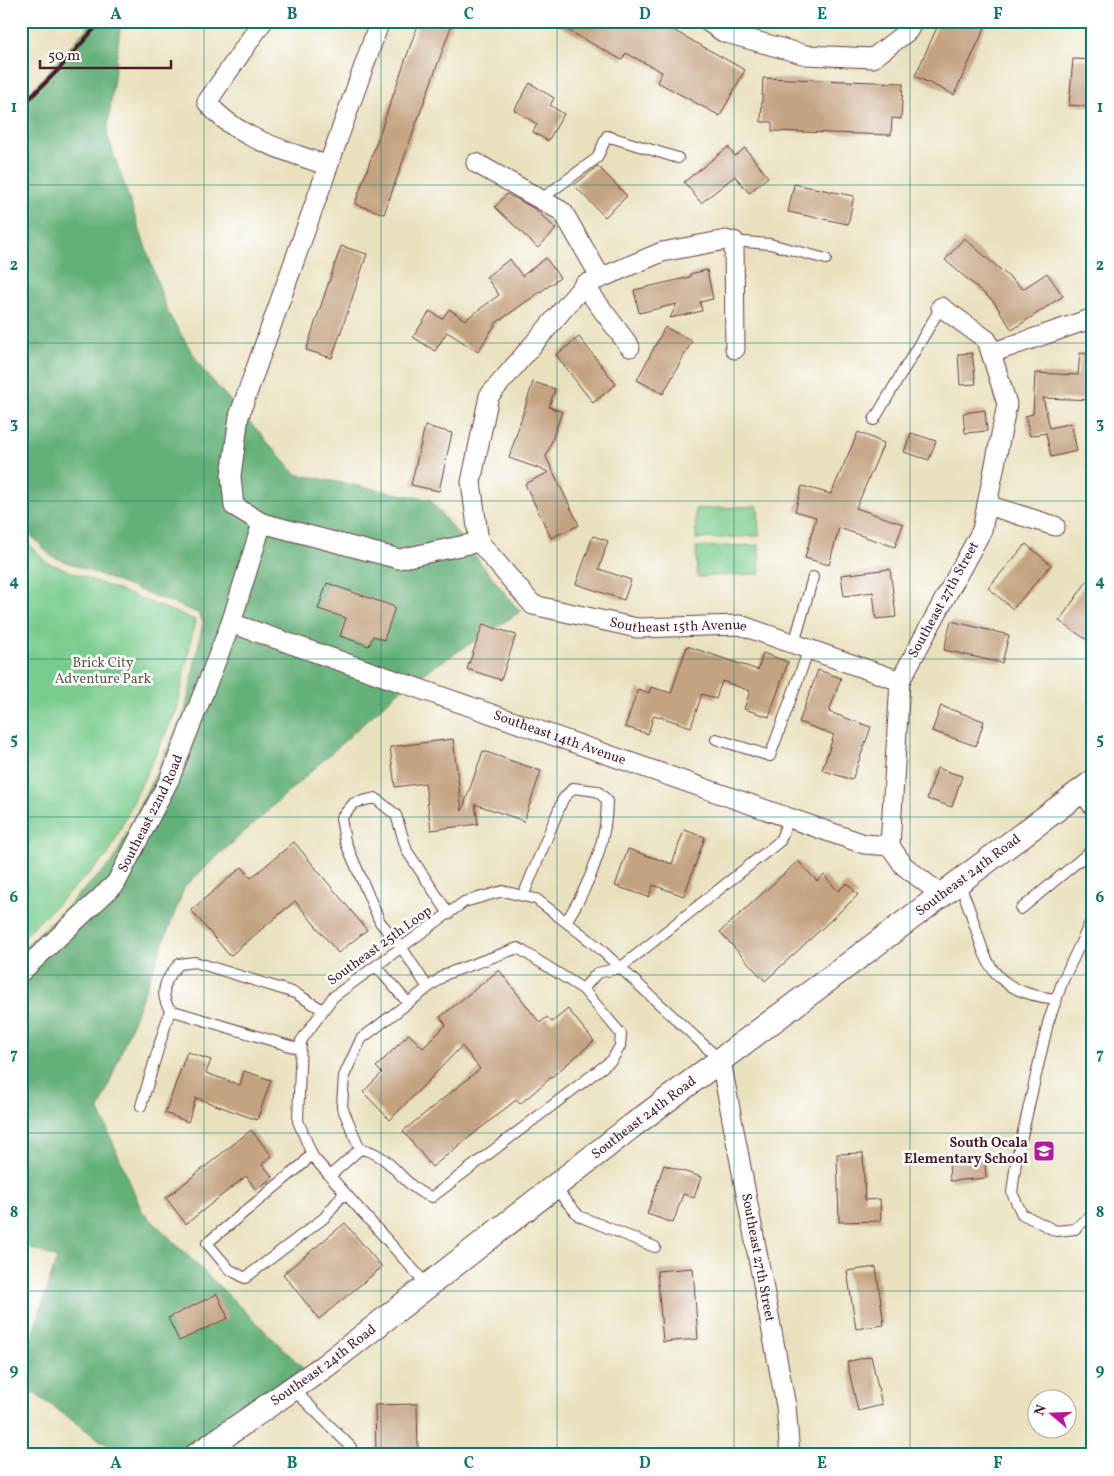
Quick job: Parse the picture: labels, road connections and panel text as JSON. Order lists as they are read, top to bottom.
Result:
{
  "streets": {
    "street": [
      "Southeast 27th Street",
      "Southeast 15th Avenue",
      "Southeast 14th Avenue",
      "Southeast 22nd Road",
      "Southeast 24th Road"
    ],
    "lane": ["Southeast 25th Loop"]
  },
  "crossings": [
    ["Southeast 27th Street", "Southeast 15th Avenue"],
    ["Southeast 27th Street", "Southeast 14th Avenue"],
    ["Southeast 27th Street", "Southeast 24th Road"],
    ["Southeast 27th Street", "Southeast 25th Loop"],
    ["Southeast 14th Avenue", "Southeast 22nd Road"],
    ["Southeast 24th Road", "Southeast 25th Loop"]
  ],
  "parks": ["Brick City Adventure Park"],
  "places": {
    "school or university": ["South Ocala Elementary School"]
  },
  "scale_bar": "50 m",
  "north": "left",
  "grid": {
    "columns": [
      "A",
      "B",
      "C",
      "D",
      "E",
      "F"
    ],
    "rows": [
      "1",
      "2",
      "3",
      "4",
      "5",
      "6",
      "7",
      "8",
      "9"
    ]
  }
}
